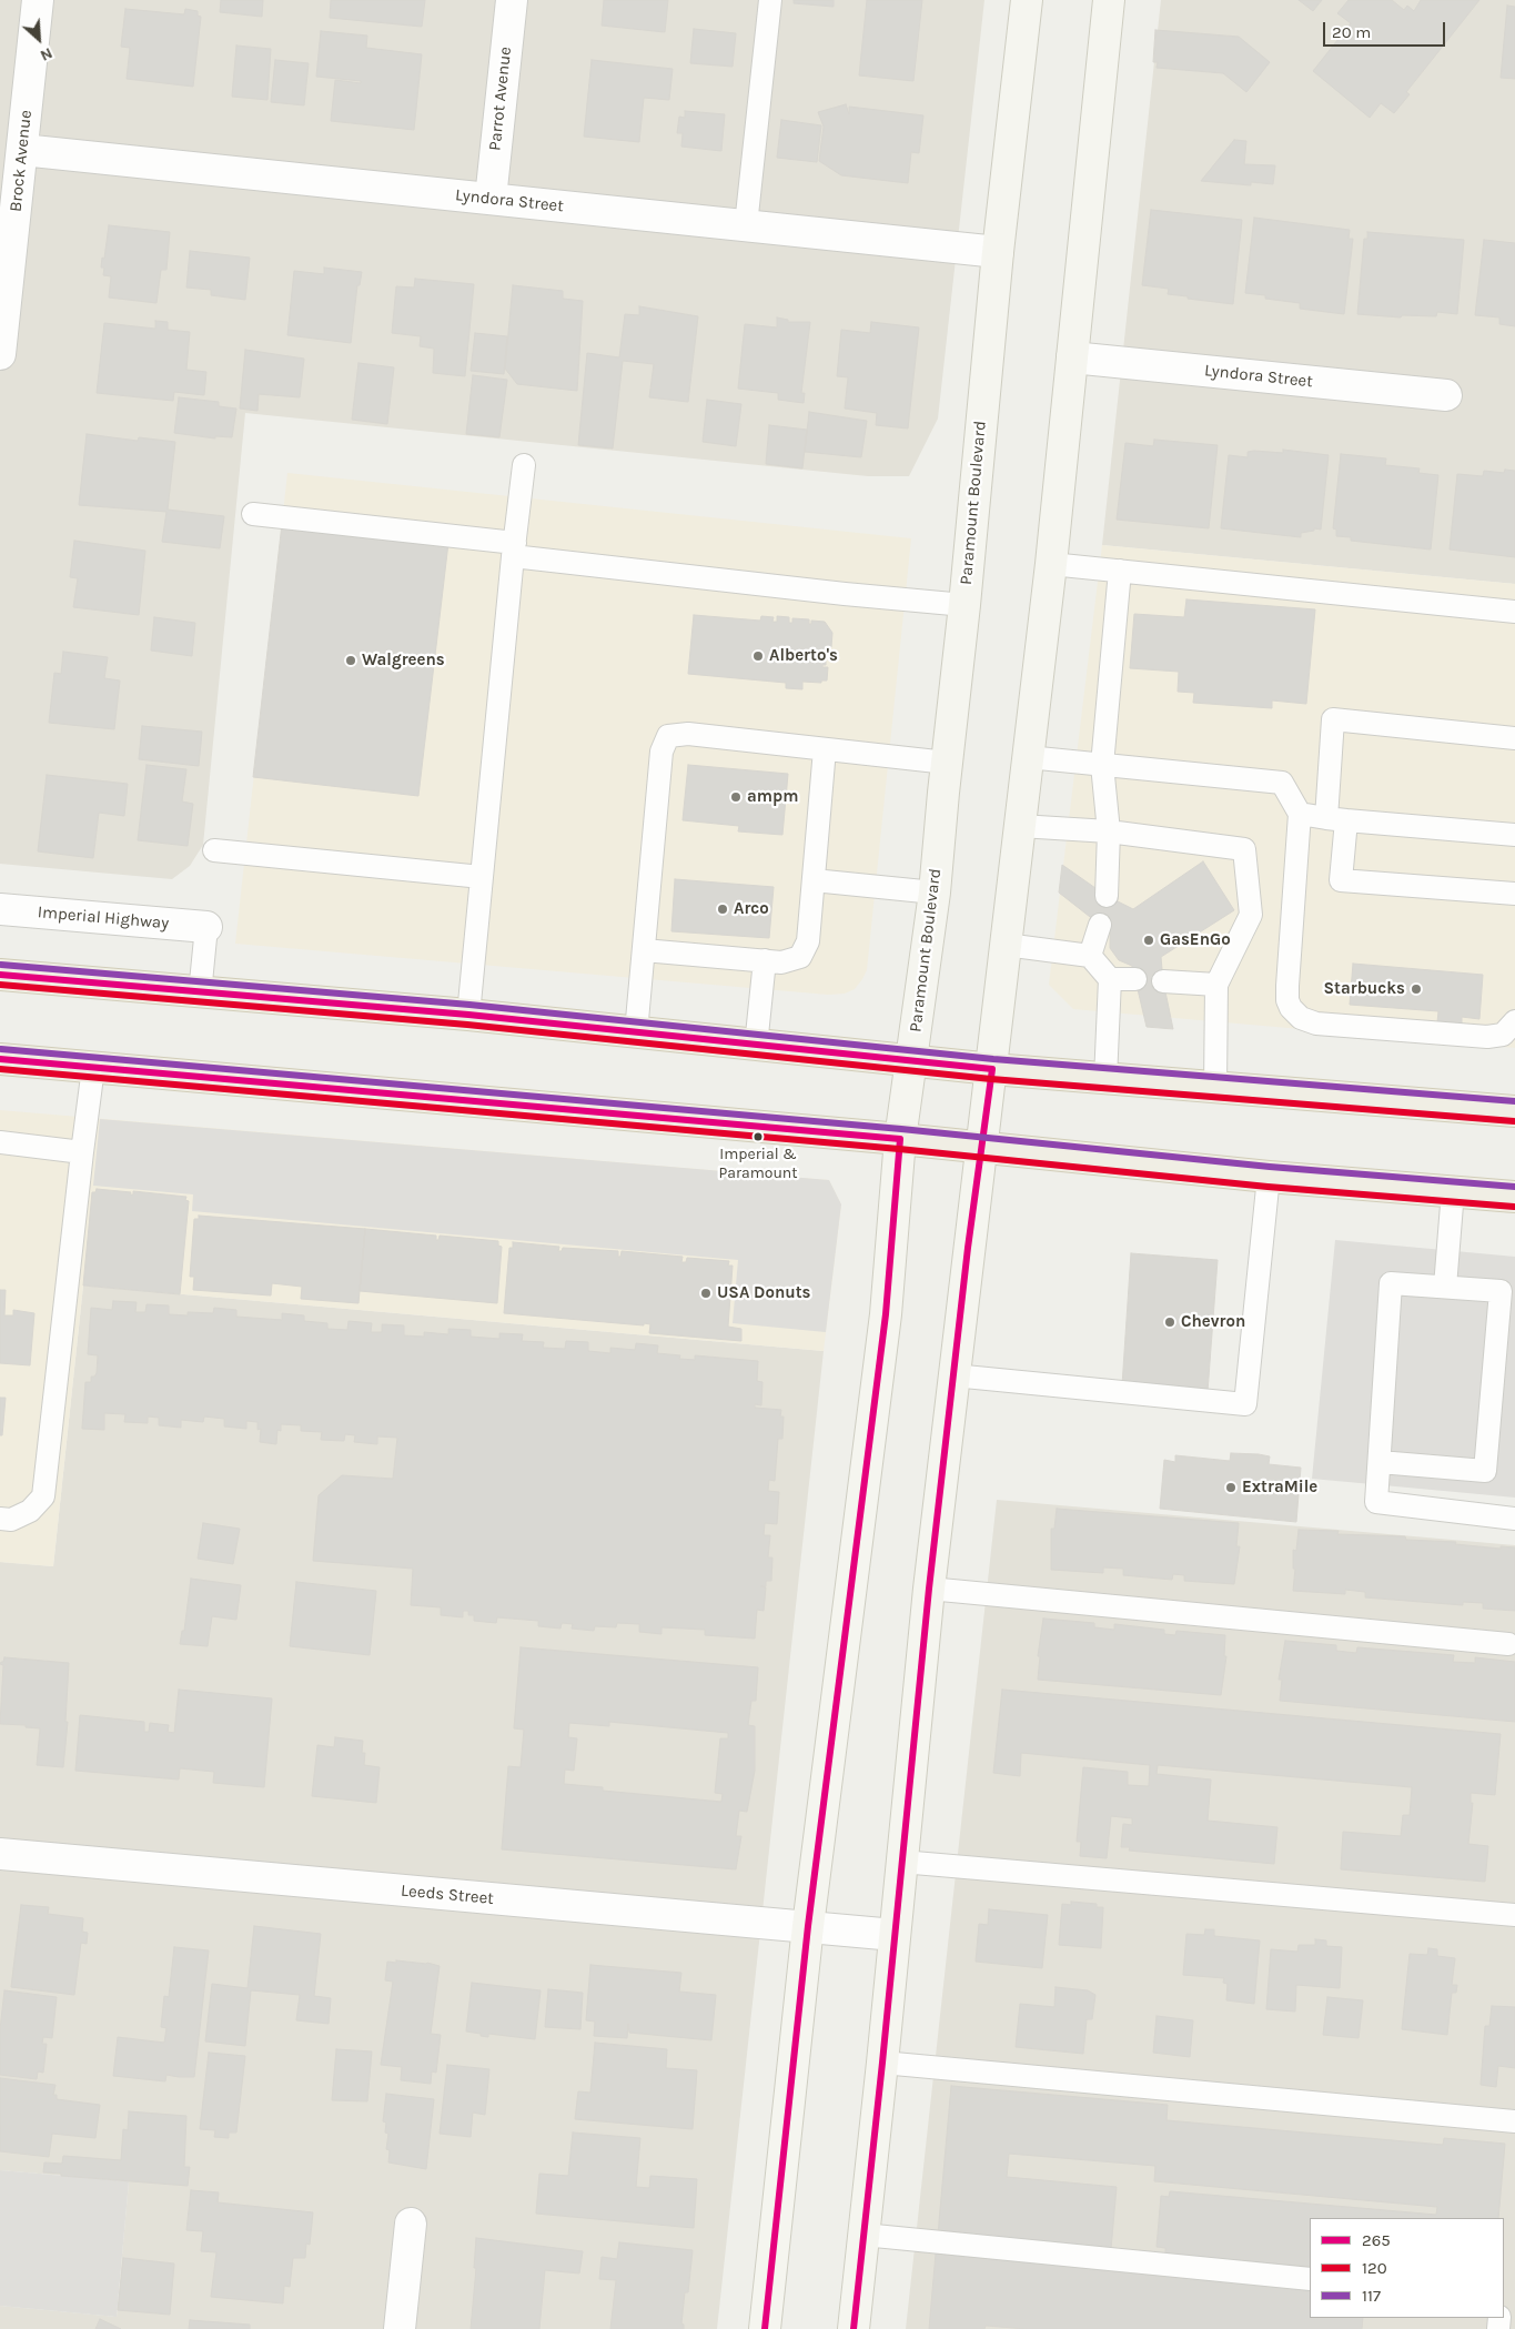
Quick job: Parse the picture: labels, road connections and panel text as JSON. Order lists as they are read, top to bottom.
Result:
{
  "streets": {
    "main road": ["Paramount Boulevard"],
    "street": [
      "Parrot Avenue",
      "Brock Avenue",
      "Lyndora Street",
      "Imperial Highway",
      "Leeds Street"
    ]
  },
  "crossings": [
    ["Parrot Avenue", "Lyndora Street"],
    ["Brock Avenue", "Lyndora Street"],
    ["Lyndora Street", "Paramount Boulevard"],
    ["Paramount Boulevard", "Leeds Street"]
  ],
  "places": [
    "Alberto's",
    "Walgreens",
    "ampm",
    "Arco",
    "GasEnGo",
    "Starbucks",
    "Imperial & Paramount",
    "USA Donuts",
    "Chevron",
    "ExtraMile"
  ],
  "lines": ["transit line 117", "transit line 265", "transit line 120"],
  "legend": ["265", "120", "117"],
  "scale_bar": "20 m",
  "north": "bottom right"
}
